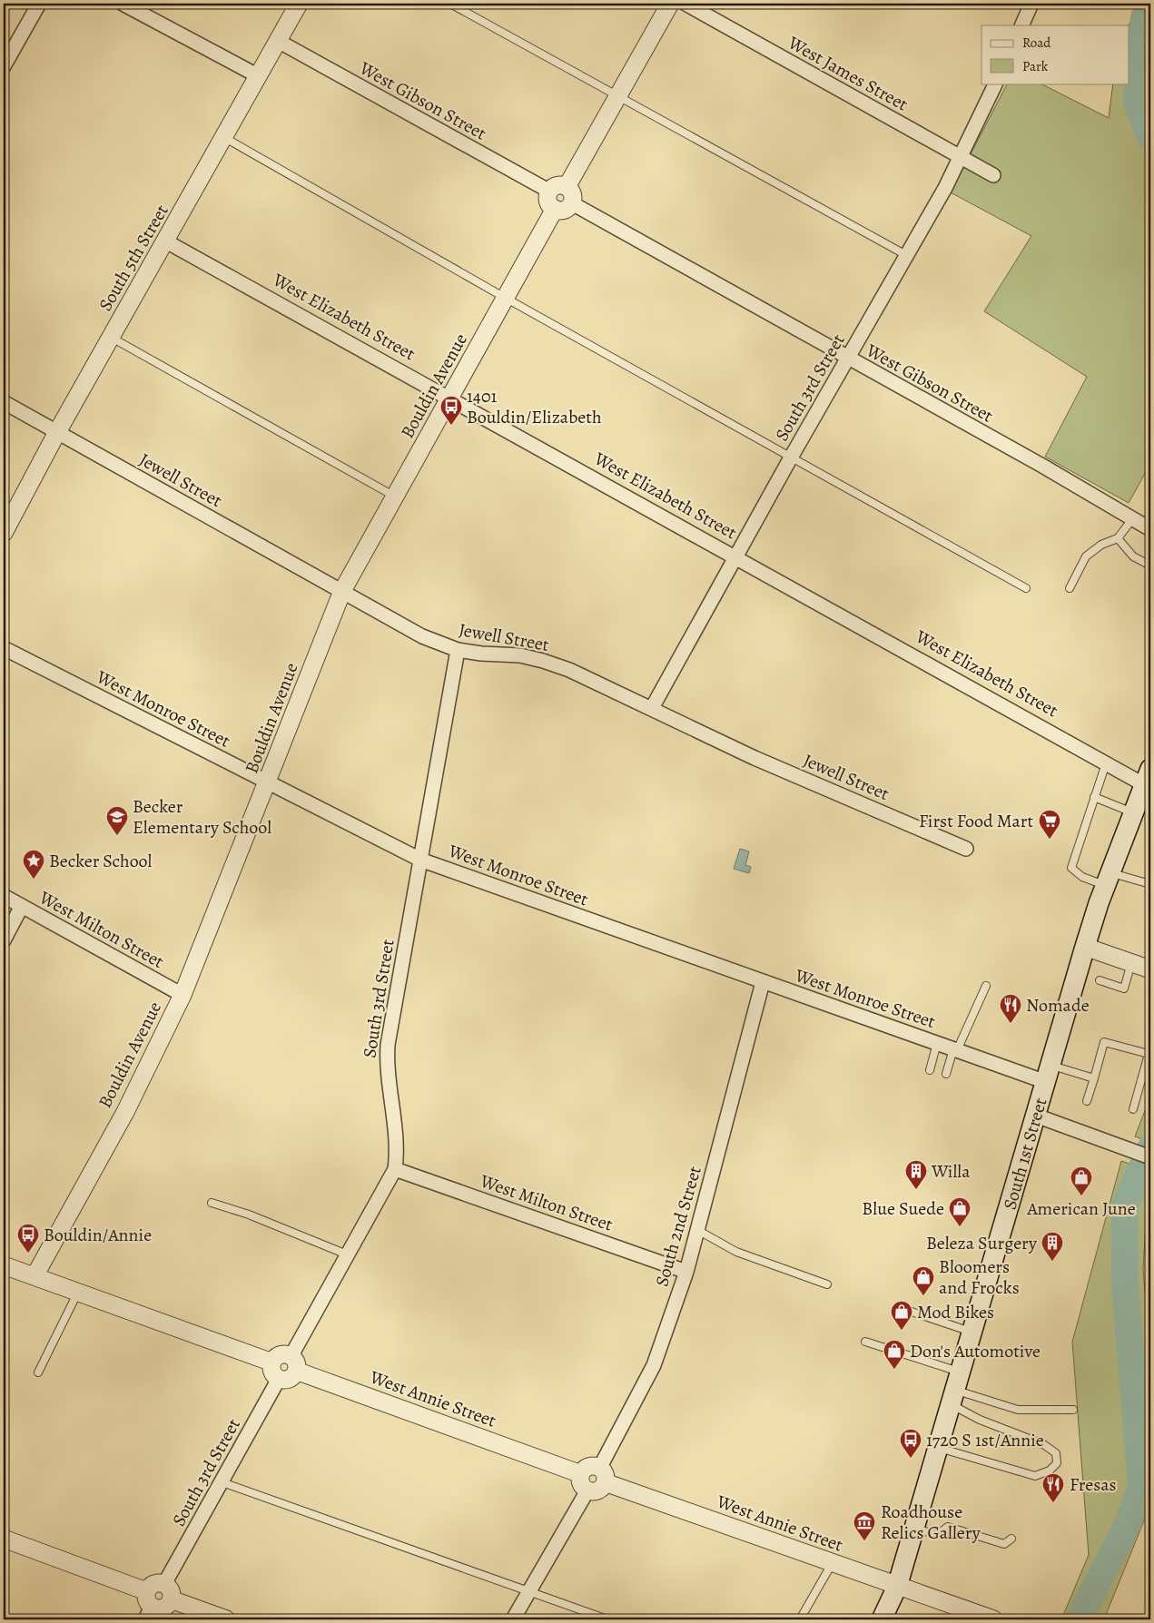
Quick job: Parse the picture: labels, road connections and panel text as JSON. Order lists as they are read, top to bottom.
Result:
{
  "streets": {
    "main road": ["South 1st Street"],
    "street": [
      "West James Street",
      "West Gibson Street",
      "South 5th Street",
      "West Elizabeth Street",
      "Bouldin Avenue",
      "South 3rd Street",
      "Jewell Street",
      "West Monroe Street",
      "West Milton Street",
      "South 2nd Street",
      "West Annie Street"
    ]
  },
  "crossings": [
    ["West James Street", "South 3rd Street"],
    ["West Gibson Street", "South 5th Street"],
    ["West Gibson Street", "Bouldin Avenue"],
    ["West Gibson Street", "South 3rd Street"],
    ["South 5th Street", "West Elizabeth Street"],
    ["South 5th Street", "Jewell Street"],
    ["West Elizabeth Street", "Bouldin Avenue"],
    ["West Elizabeth Street", "South 3rd Street"],
    ["West Elizabeth Street", "South 1st Street"],
    ["Bouldin Avenue", "Jewell Street"],
    ["Bouldin Avenue", "West Monroe Street"],
    ["Bouldin Avenue", "West Milton Street"],
    ["South 3rd Street", "Jewell Street"],
    ["South 3rd Street", "West Monroe Street"],
    ["South 3rd Street", "West Milton Street"],
    ["South 3rd Street", "West Annie Street"],
    ["West Monroe Street", "South 1st Street"],
    ["West Monroe Street", "South 2nd Street"],
    ["West Milton Street", "South 2nd Street"],
    ["South 1st Street", "West Annie Street"],
    ["South 2nd Street", "West Annie Street"]
  ],
  "places": {
    "bus stop": ["1401 Bouldin/Elizabeth", "Bouldin/Annie", "1720 S 1st/Annie"],
    "school or university": ["Becker Elementary School"],
    "supermarket": ["First Food Mart"],
    "place": ["Becker School"],
    "restaurant": ["Nomade", "Fresas"],
    "building": ["Willa", "Beleza Surgery"],
    "shop": [
      "American June",
      "Blue Suede",
      "Bloomers and Frocks",
      "Mod Bikes",
      "Don's Automotive"
    ],
    "museum": ["Roadhouse Relics Gallery"]
  },
  "legend": ["Road", "Park"]
}
